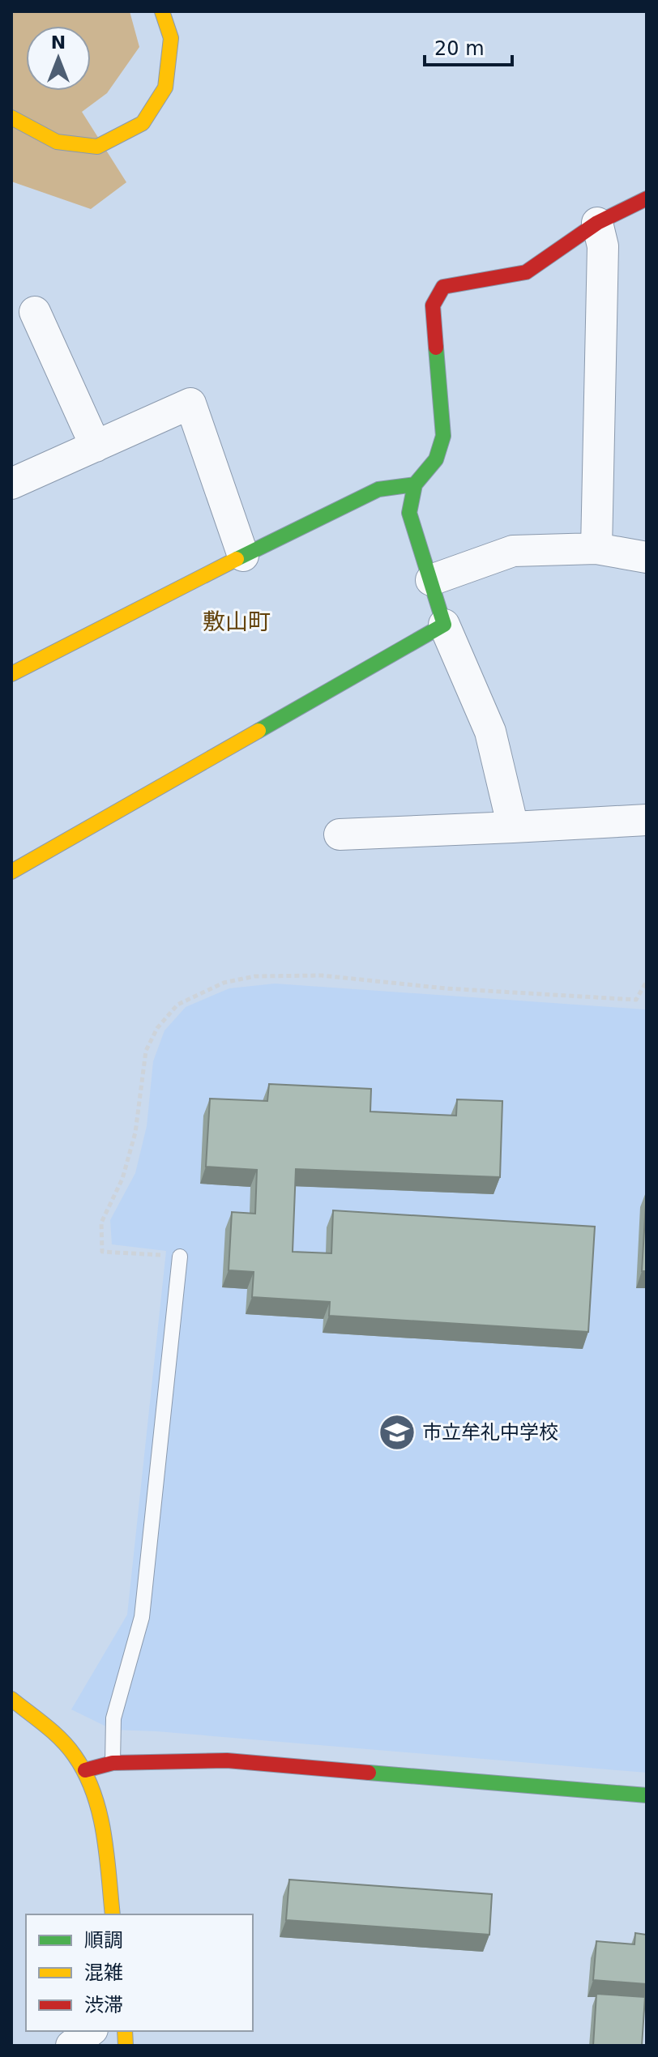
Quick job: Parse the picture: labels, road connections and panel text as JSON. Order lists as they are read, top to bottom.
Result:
{
  "districts": ["敷山町"],
  "places": {
    "school or university": ["市立牟礼中学校"]
  },
  "legend": ["順調", "混雑", "渋滞"],
  "scale_bar": "20 m",
  "north": "top"
}
